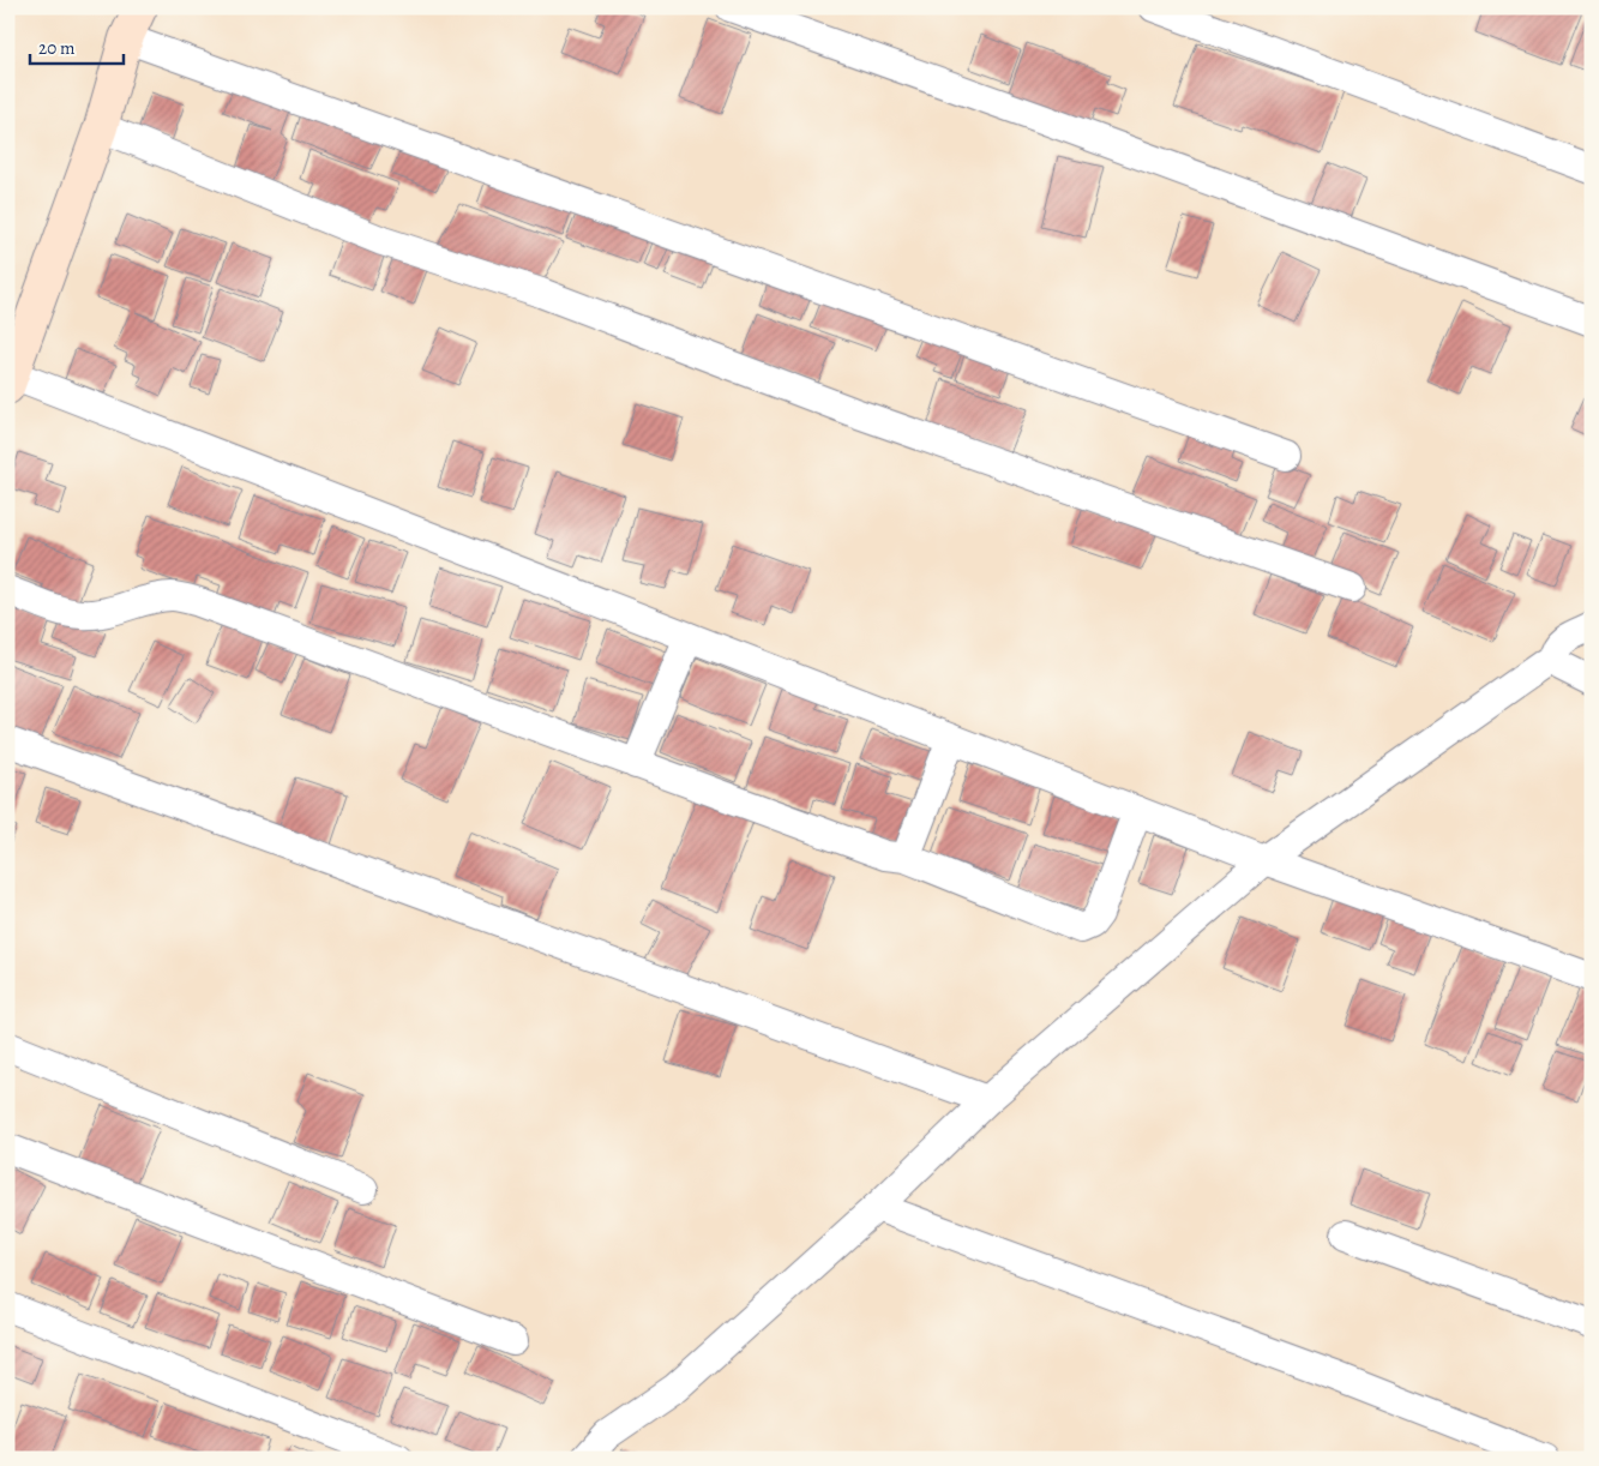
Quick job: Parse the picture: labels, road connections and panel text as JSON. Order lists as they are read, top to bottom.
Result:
{
  "scale_bar": "20 m"
}
